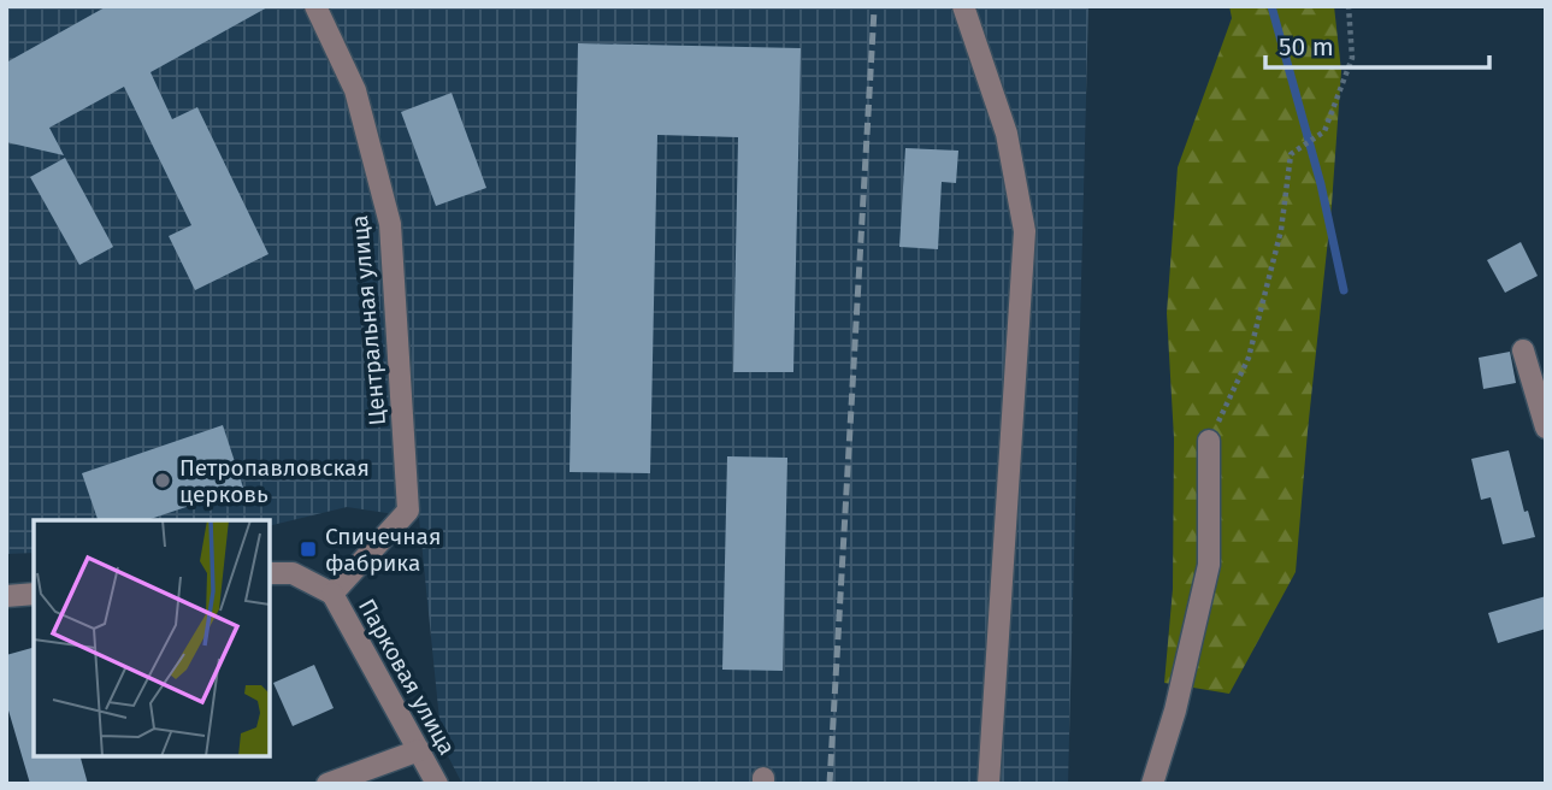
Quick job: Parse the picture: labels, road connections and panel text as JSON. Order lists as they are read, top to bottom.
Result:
{
  "streets": {
    "street": ["Центральная улица", "Парковая улица"]
  },
  "crossings": [
    ["Центральная улица", "Парковая улица"]
  ],
  "places": {
    "other": ["Петропавловская церковь"],
    "transit": ["Спичечная фабрика"]
  },
  "scale_bar": "50 m"
}
